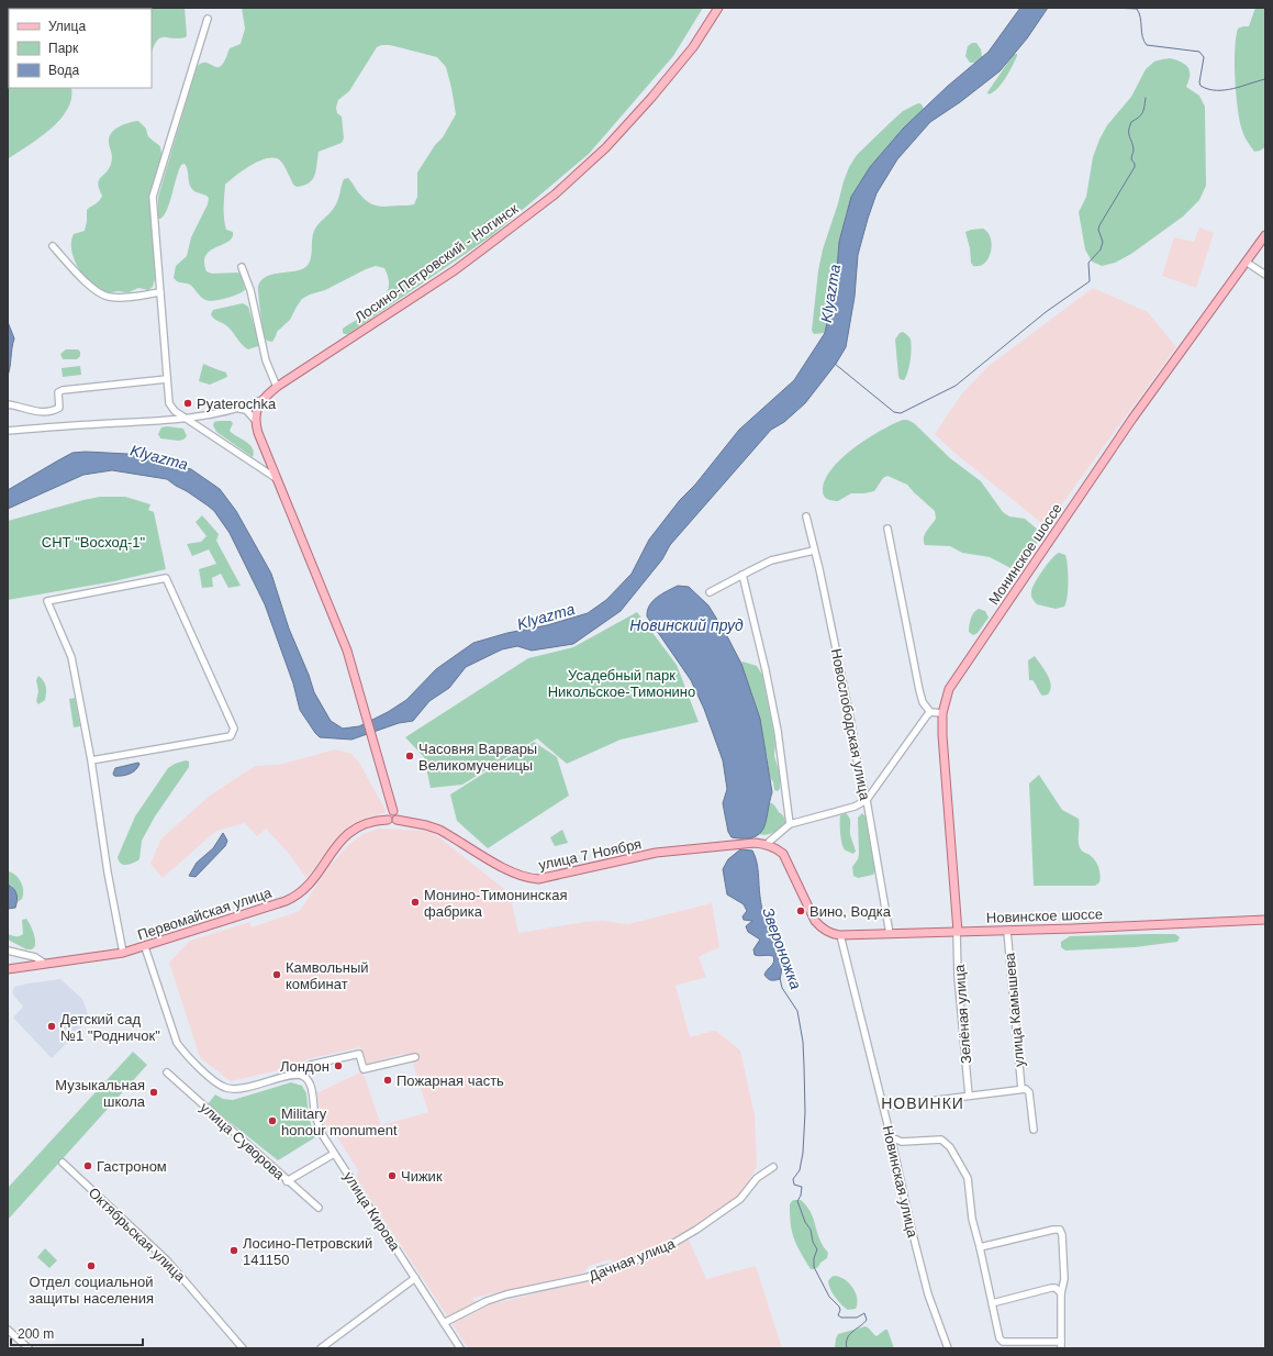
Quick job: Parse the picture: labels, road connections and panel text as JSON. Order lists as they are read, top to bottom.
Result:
{
  "streets": {
    "main road": [
      "Лосино-Петровский - Ногинск",
      "Монинское шоссе",
      "улица 7 Ноября",
      "Первомайская улица",
      "Новинское шоссе"
    ],
    "street": [
      "Новослободская улица",
      "улица Камышева",
      "Зелёная улица",
      "улица Суворова",
      "Новинская улица",
      "улица Кирова",
      "Октябрьская улица",
      "Дачная улица"
    ]
  },
  "crossings": [
    ["Монинское шоссе", "Новинское шоссе"],
    ["Монинское шоссе", "Зелёная улица"],
    ["Новослободская улица", "Новинское шоссе"],
    ["улица 7 Ноября", "Первомайская улица"],
    ["улица 7 Ноября", "Новинское шоссе"],
    ["Новинское шоссе", "улица Камышева"],
    ["Новинское шоссе", "Зелёная улица"],
    ["Новинское шоссе", "Новинская улица"],
    ["улица Кирова", "Дачная улица"]
  ],
  "districts": ["НОВИНКИ"],
  "water": ["Klyazma", "Новинский пруд", "Звероножка"],
  "parks": ["СНТ \"Восход-1\"", "Усадебный парк Никольское-Тимонино"],
  "places": [
    "Pyaterochka",
    "Часовня Варвары Великомученицы",
    "Монино-Тимонинская фабрика",
    "Вино, Водка",
    "Камвольный комбинат",
    "Детский сад №1 \"Родничок\"",
    "Лондон",
    "Пожарная часть",
    "Музыкальная школа",
    "Military honour monument",
    "Гастроном",
    "Чижик",
    "Лосино-Петровский 141150",
    "Отдел социальной защиты населения"
  ],
  "legend": ["Улица", "Парк", "Вода"],
  "scale_bar": "200 m"
}
